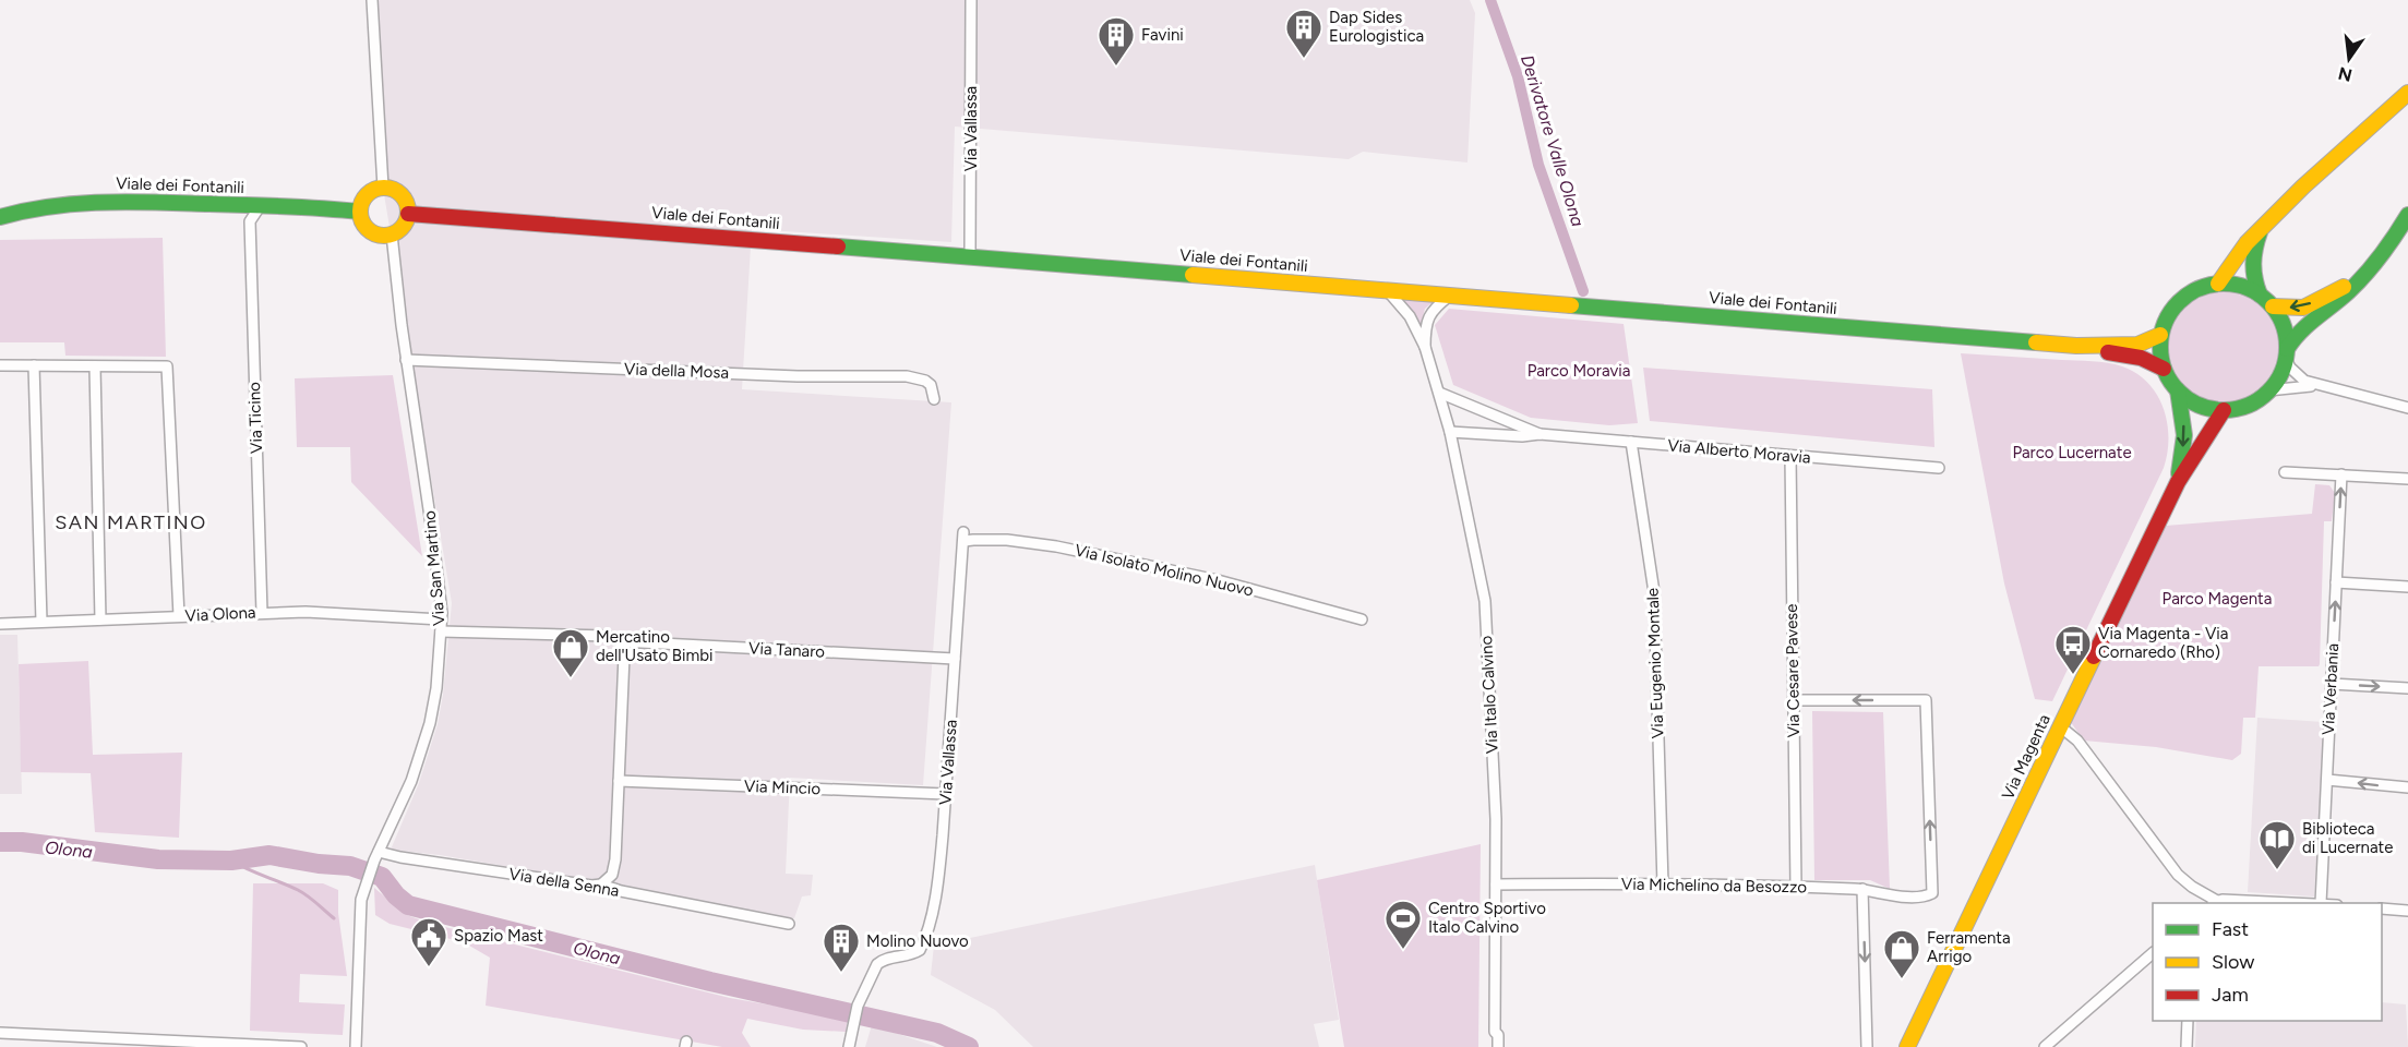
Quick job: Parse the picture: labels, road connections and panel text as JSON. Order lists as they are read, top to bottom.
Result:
{
  "streets": {
    "main road": ["Viale dei Fontanili", "Via Magenta"],
    "street": [
      "Via Vallassa",
      "Via della Mosa",
      "Via Ticino",
      "Via Alberto Moravia",
      "Via San Martino",
      "Via Isolato Molino Nuovo",
      "Via Olona",
      "Via Tanaro",
      "Via Eugenio Montale",
      "Via Cesare Pavese",
      "Via Verbania",
      "Via Italo Calvino",
      "Via Mincio",
      "Via della Senna",
      "Via Michelino da Besozzo"
    ]
  },
  "crossings": [
    ["Via Vallassa", "Viale dei Fontanili"],
    ["Via Vallassa", "Via Isolato Molino Nuovo"],
    ["Via Vallassa", "Via Tanaro"],
    ["Via Vallassa", "Via Mincio"],
    ["Viale dei Fontanili", "Via San Martino"],
    ["Viale dei Fontanili", "Via Magenta"],
    ["Via della Mosa", "Via San Martino"],
    ["Via Ticino", "Via Olona"],
    ["Via Alberto Moravia", "Via Eugenio Montale"],
    ["Via Alberto Moravia", "Via Cesare Pavese"],
    ["Via Alberto Moravia", "Via Italo Calvino"],
    ["Via San Martino", "Via Olona"],
    ["Via San Martino", "Via Tanaro"],
    ["Via San Martino", "Via della Senna"],
    ["Via Eugenio Montale", "Via Michelino da Besozzo"],
    ["Via Cesare Pavese", "Via Michelino da Besozzo"],
    ["Via Italo Calvino", "Via Michelino da Besozzo"]
  ],
  "one_way": ["Via Verbania"],
  "districts": ["SAN MARTINO"],
  "water": ["Derivatore Valle Olona", "Olona"],
  "parks": ["Parco Moravia", "Parco Lucernate", "Parco Magenta"],
  "places": {
    "building": ["Dap Sides Eurologistica", "Favini", "Molino Nuovo"],
    "bus stop": ["Via Magenta - Via Cornaredo (Rho)"],
    "shop": ["Mercatino dell'Usato Bimbi", "Ferramenta Arrigo"],
    "library": ["Biblioteca di Lucernate"],
    "sports": ["Centro Sportivo Italo Calvino"],
    "public building": ["Spazio Mast"]
  },
  "legend": ["Fast", "Slow", "Jam"],
  "north": "bottom"
}
